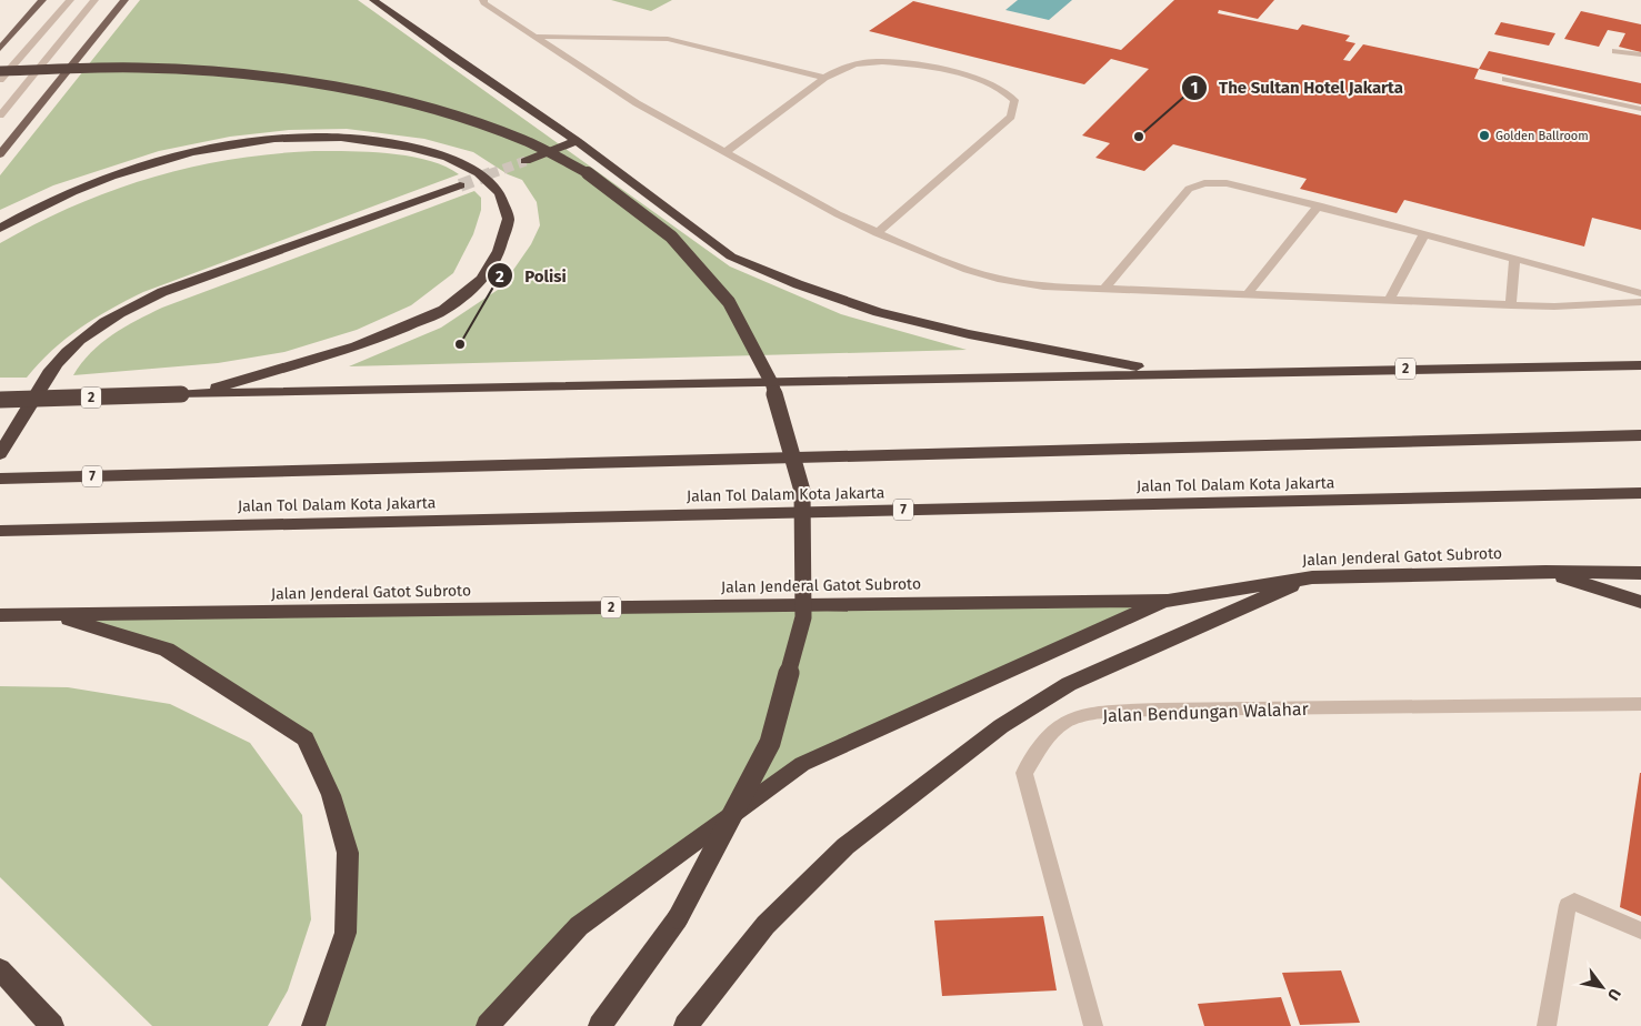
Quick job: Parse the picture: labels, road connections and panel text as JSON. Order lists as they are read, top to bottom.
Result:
{
  "streets": {
    "highway": [
      "2",
      "7",
      "Jalan Tol Dalam Kota Jakarta",
      "Jalan Jenderal Gatot Subroto"
    ],
    "street": ["Jalan Bendungan Walahar"]
  },
  "places": ["Golden Ballroom", "The Sultan Hotel Jakarta", "Polisi"],
  "north": "bottom right"
}
